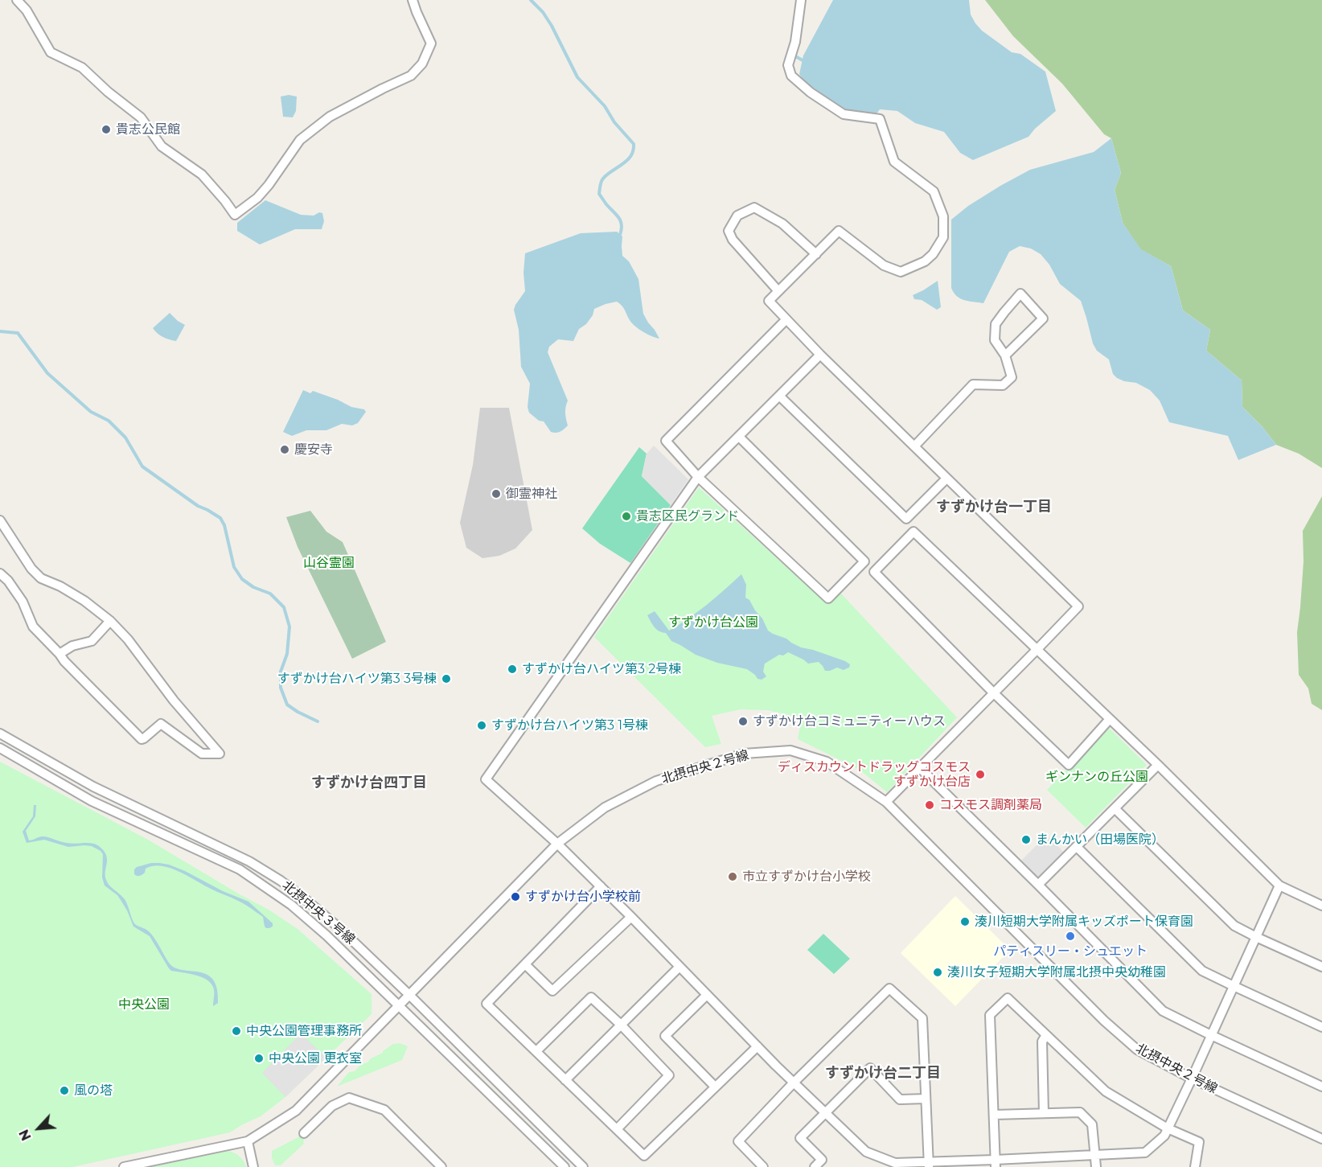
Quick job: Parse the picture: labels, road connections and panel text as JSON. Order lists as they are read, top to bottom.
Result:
{
  "streets": {
    "street": ["北摂中央２号線", "北摂中央３号線"]
  },
  "crossings": [
    ["北摂中央２号線", "北摂中央３号線"]
  ],
  "districts": ["すずかけ台一丁目", "すずかけ台四丁目", "すずかけ台二丁目"],
  "parks": [
    "山谷霊園",
    "すずかけ台公園",
    "ギンナンの丘公園",
    "中央公園"
  ],
  "places": [
    "貴志公民館",
    "慶安寺",
    "御霊神社",
    "貴志区民グランド",
    "すずかけ台ハイツ第3 2号棟",
    "すずかけ台ハイツ第3 3号棟",
    "すずかけ台コミュニティーハウス",
    "すずかけ台ハイツ第3 1号棟",
    "ディスカウントドラッグコスモス すずかけ台店",
    "コスモス調剤薬局",
    "まんかい（田場医院）",
    "市立すずかけ台小学校",
    "すずかけ台小学校前",
    "湊川短期大学附属キッズポート保育園",
    "パティスリー・シュエット",
    "湊川女子短期大学附属北摂中央幼稚園",
    "中央公園管理事務所",
    "中央公園 更衣室",
    "風の塔"
  ],
  "north": "bottom left"
}
